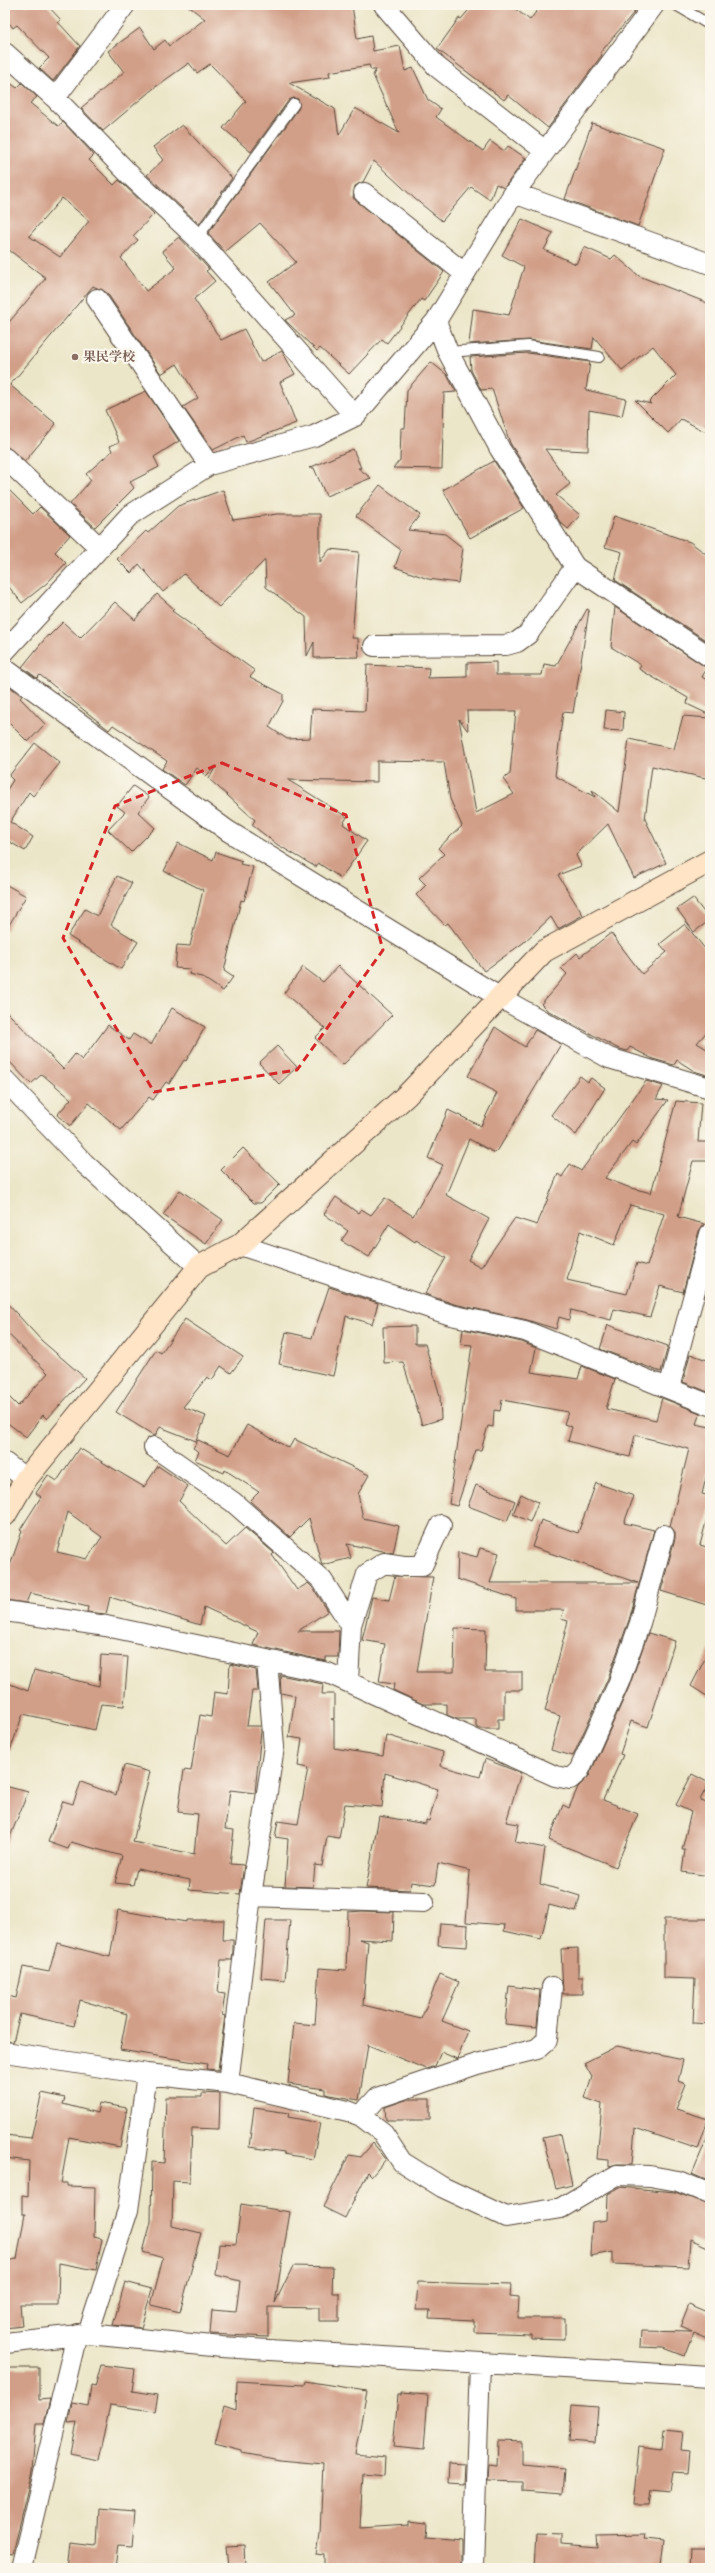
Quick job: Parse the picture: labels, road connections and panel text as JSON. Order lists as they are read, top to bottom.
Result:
{
  "places": ["果民学校"]
}
